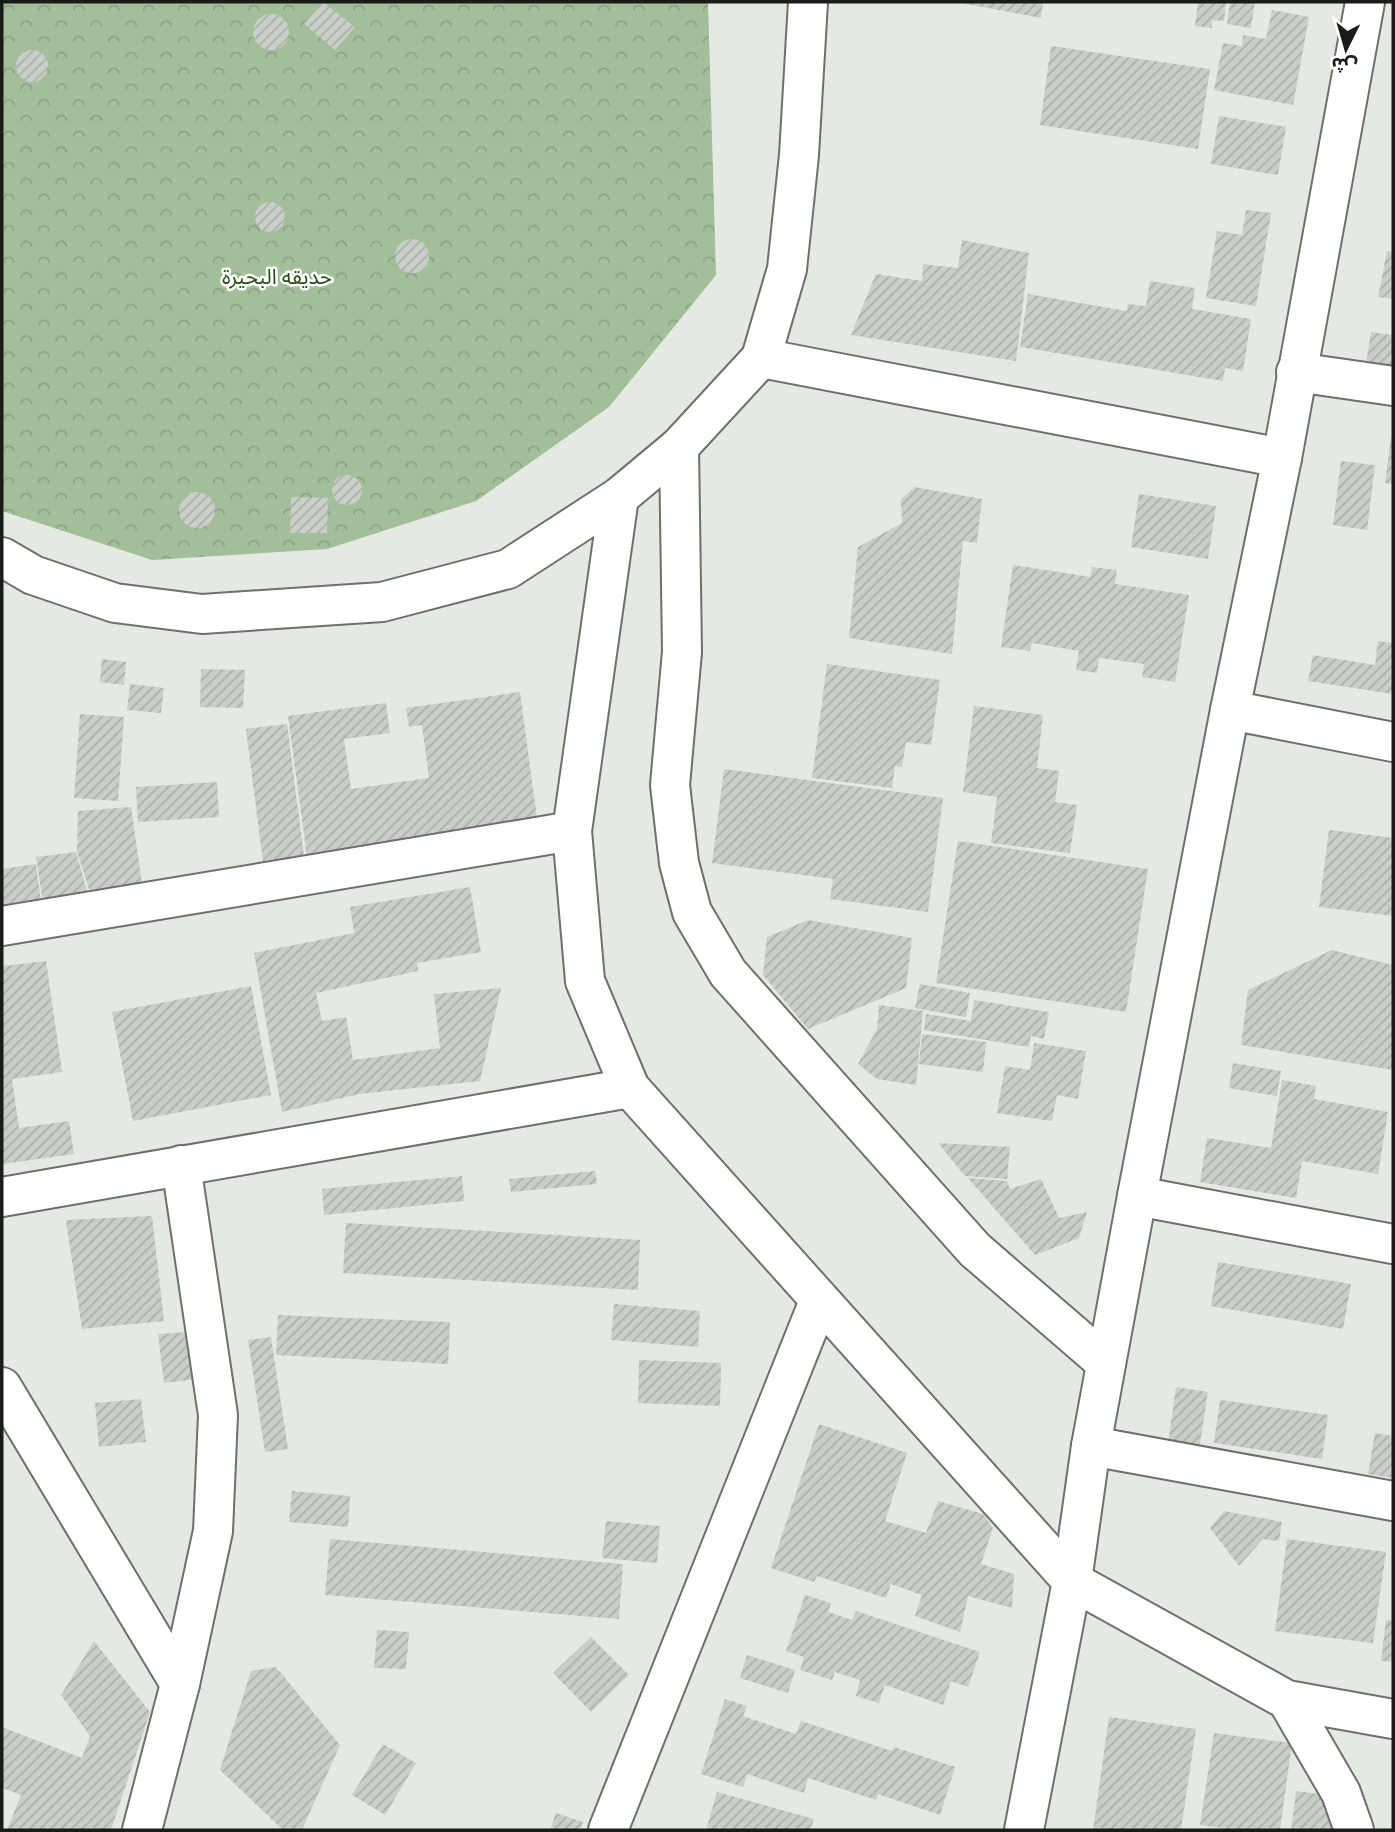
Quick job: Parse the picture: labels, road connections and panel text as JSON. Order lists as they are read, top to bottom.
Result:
{
  "parks": ["حديقه البحيرة"],
  "north": "bottom"
}
